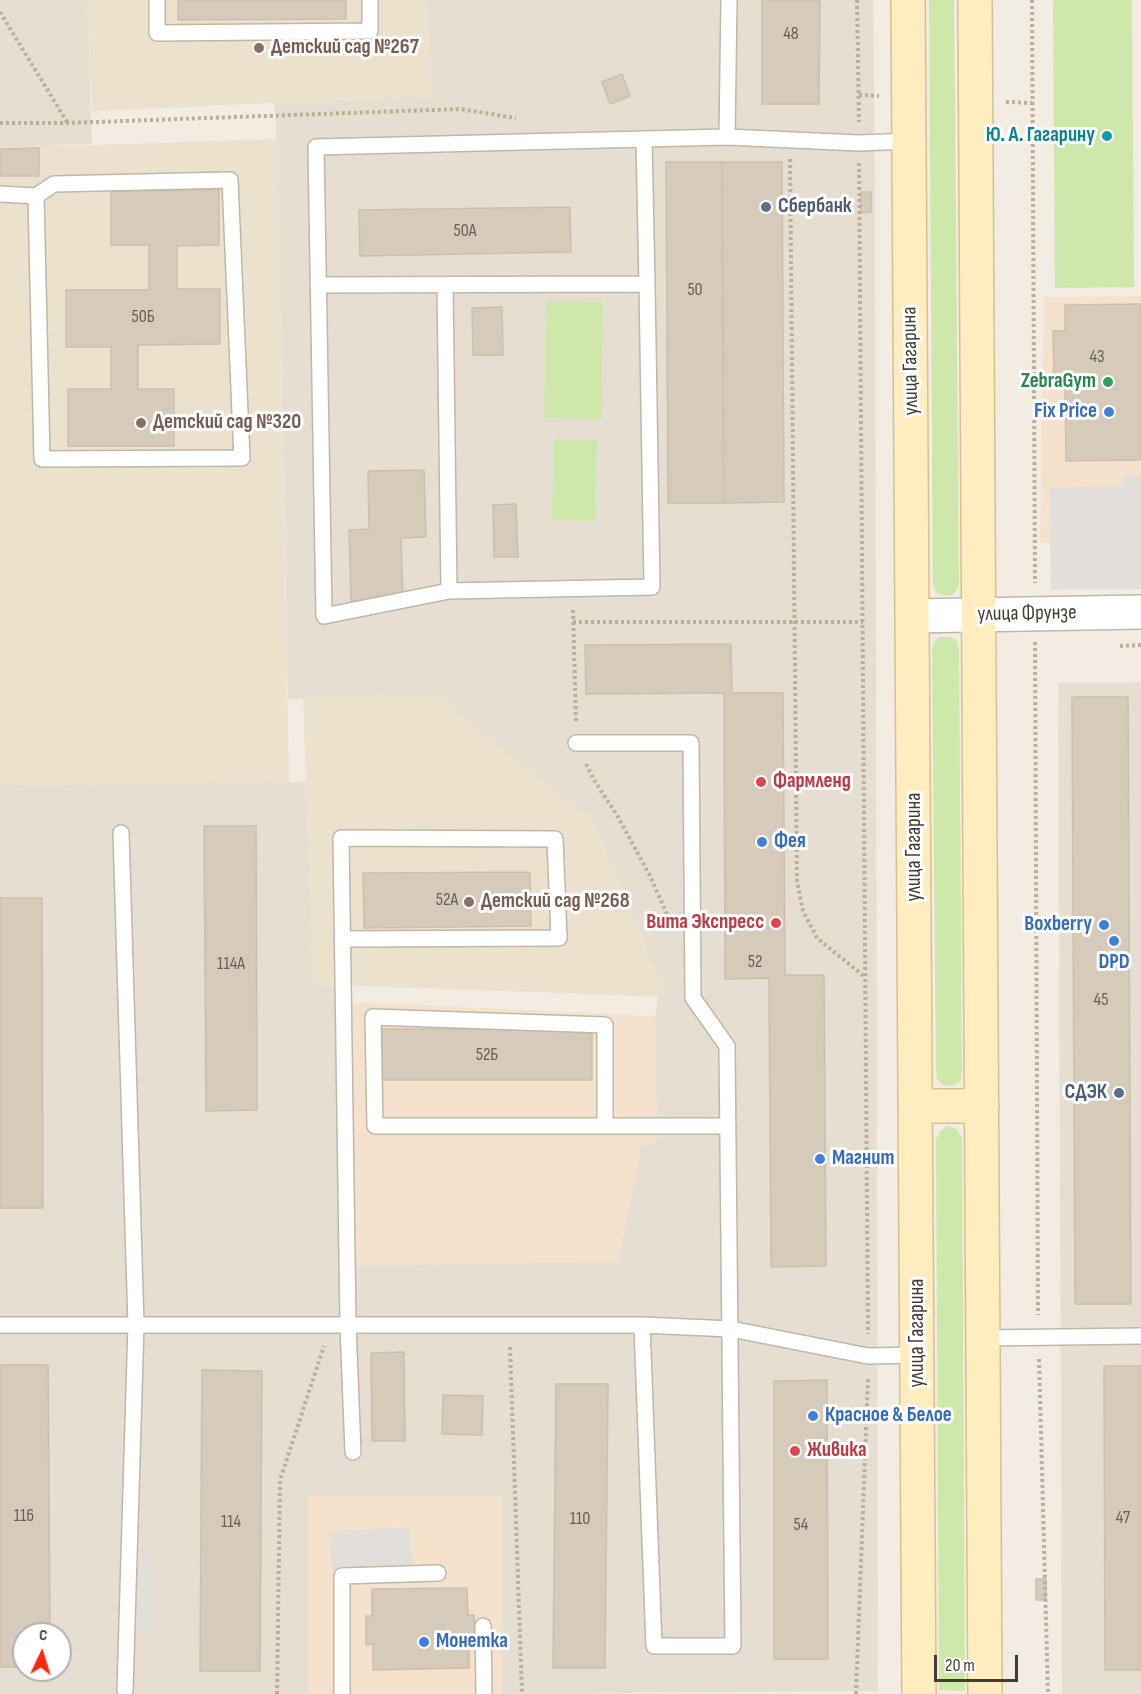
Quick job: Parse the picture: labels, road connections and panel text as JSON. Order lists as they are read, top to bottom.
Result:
{
  "streets": {
    "main road": ["улица Гагарина"],
    "street": ["улица Фрунзе"]
  },
  "crossings": [
    ["улица Гагарина", "улица Фрунзе"]
  ],
  "places": [
    "Детский сад №267",
    "Ю. А. Гагарину",
    "Сбербанк",
    "ZebraGym",
    "Fix Price",
    "Детский сад №320",
    "Фармленд",
    "Фея",
    "Детский сад №268",
    "Вита Экспресс",
    "Boxberry",
    "DPD",
    "СДЭК",
    "Магнит",
    "Красное & Белое",
    "Живика",
    "Монетка"
  ],
  "house_numbers": [
    "48",
    "50А",
    "50",
    "50Б",
    "43",
    "52А",
    "52",
    "114А",
    "45",
    "52Б",
    "116",
    "47",
    "110",
    "114",
    "54"
  ],
  "scale_bar": "20 m",
  "north": "top"
}
